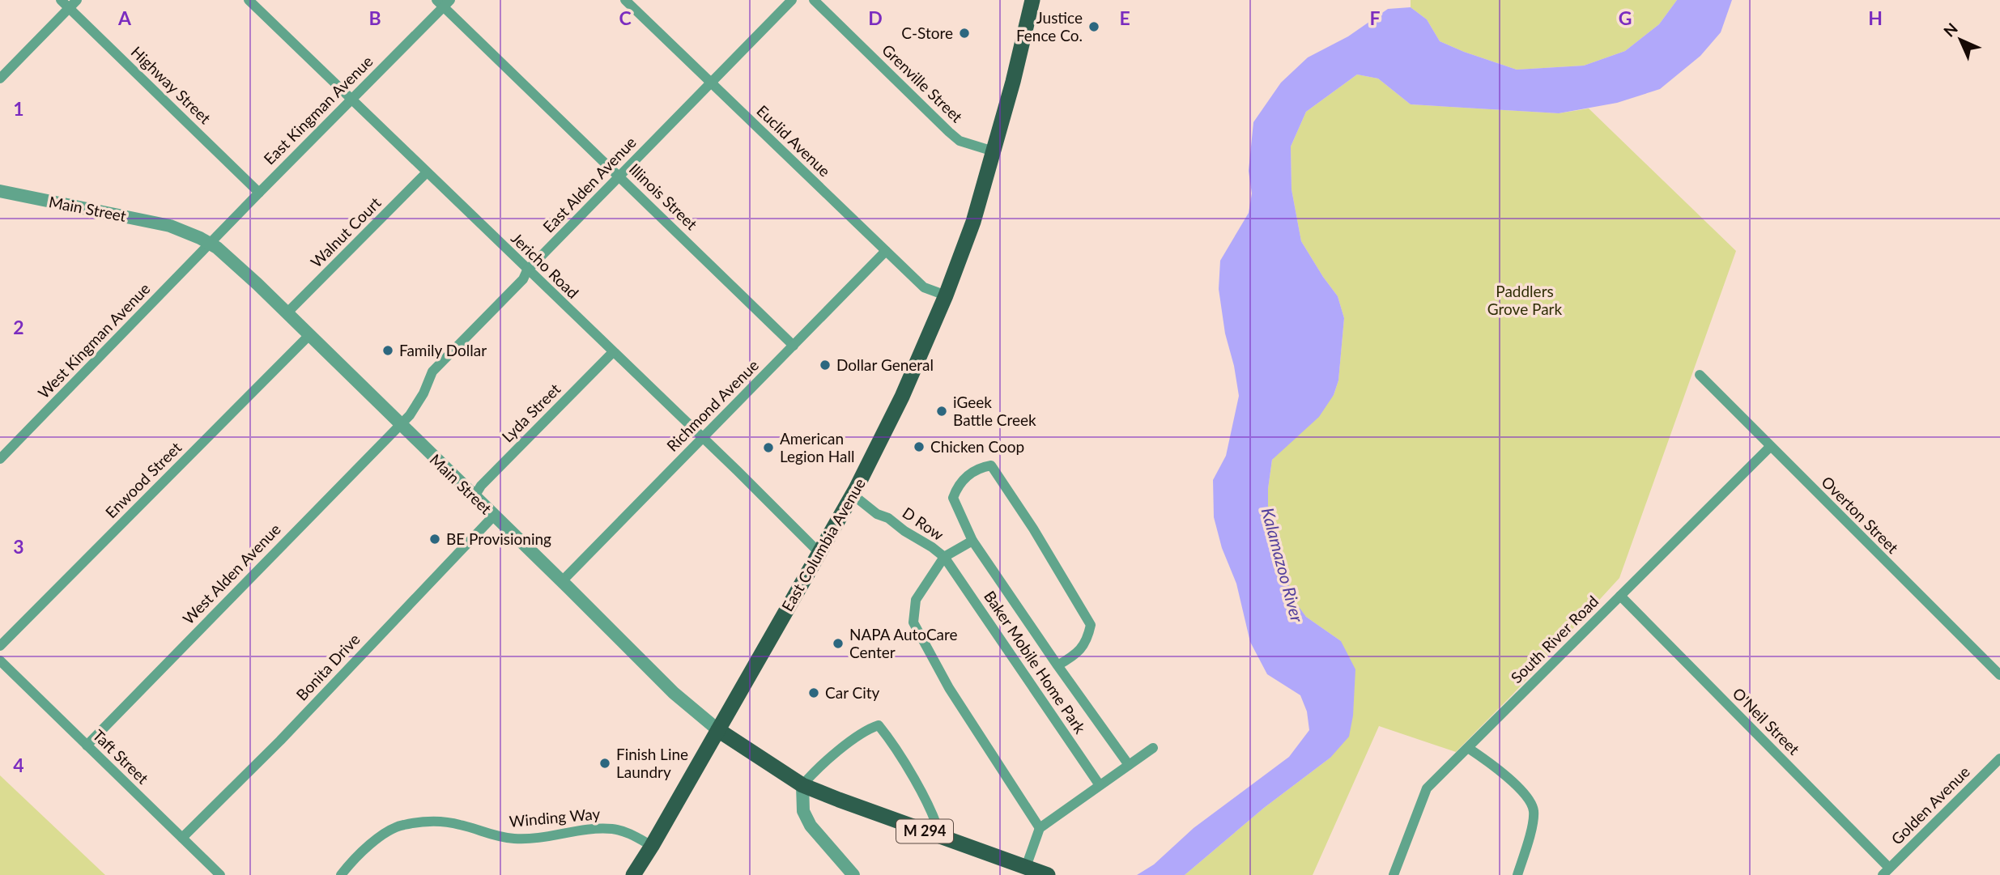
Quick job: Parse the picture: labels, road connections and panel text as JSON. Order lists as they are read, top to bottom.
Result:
{
  "streets": {
    "main road": ["Main Street", "East Columbia Avenue", "M 294"],
    "street": [
      "Grenville Street",
      "Highway Street",
      "East Kingman Avenue",
      "Euclid Avenue",
      "East Alden Avenue",
      "Illinois Street",
      "Walnut Court",
      "Jericho Road",
      "West Kingman Avenue",
      "Richmond Avenue",
      "Lyda Street",
      "Enwood Street",
      "Overton Street",
      "D Row",
      "West Alden Avenue",
      "South River Road",
      "Baker Mobile Home Park",
      "Bonita Drive",
      "O'Neil Street",
      "Taft Street",
      "Golden Avenue",
      "Winding Way"
    ]
  },
  "crossings": [
    ["Grenville Street", "East Columbia Avenue"],
    ["Highway Street", "East Kingman Avenue"],
    ["East Kingman Avenue", "Illinois Street"],
    ["East Kingman Avenue", "Main Street"],
    ["East Kingman Avenue", "Jericho Road"],
    ["East Kingman Avenue", "West Kingman Avenue"],
    ["Euclid Avenue", "East Alden Avenue"],
    ["Euclid Avenue", "Richmond Avenue"],
    ["Euclid Avenue", "East Columbia Avenue"],
    ["East Alden Avenue", "Illinois Street"],
    ["East Alden Avenue", "Main Street"],
    ["East Alden Avenue", "Jericho Road"],
    ["East Alden Avenue", "West Alden Avenue"],
    ["Illinois Street", "Richmond Avenue"],
    ["Main Street", "Walnut Court"],
    ["Main Street", "West Kingman Avenue"],
    ["Main Street", "Richmond Avenue"],
    ["Main Street", "Lyda Street"],
    ["Main Street", "Enwood Street"],
    ["Main Street", "East Columbia Avenue"],
    ["Main Street", "West Alden Avenue"],
    ["Main Street", "Bonita Drive"],
    ["Main Street", "M 294"],
    ["Walnut Court", "Jericho Road"],
    ["Jericho Road", "Richmond Avenue"],
    ["Jericho Road", "Lyda Street"],
    ["Jericho Road", "East Columbia Avenue"],
    ["Overton Street", "South River Road"],
    ["D Row", "East Columbia Avenue"],
    ["D Row", "Baker Mobile Home Park"],
    ["East Columbia Avenue", "Winding Way"],
    ["West Alden Avenue", "Taft Street"],
    ["South River Road", "O'Neil Street"],
    ["Bonita Drive", "Taft Street"],
    ["O'Neil Street", "Golden Avenue"]
  ],
  "water": ["Kalamazoo River"],
  "parks": ["Paddlers Grove Park"],
  "places": [
    "Justice Fence Co.",
    "C-Store",
    "Family Dollar",
    "Dollar General",
    "iGeek Battle Creek",
    "Chicken Coop",
    "American Legion Hall",
    "BE Provisioning",
    "NAPA AutoCare Center",
    "Car City",
    "Finish Line Laundry"
  ],
  "north": "top left",
  "grid": {
    "columns": [
      "A",
      "B",
      "C",
      "D",
      "E",
      "F",
      "G",
      "H"
    ],
    "rows": [
      "1",
      "2",
      "3",
      "4"
    ]
  }
}
